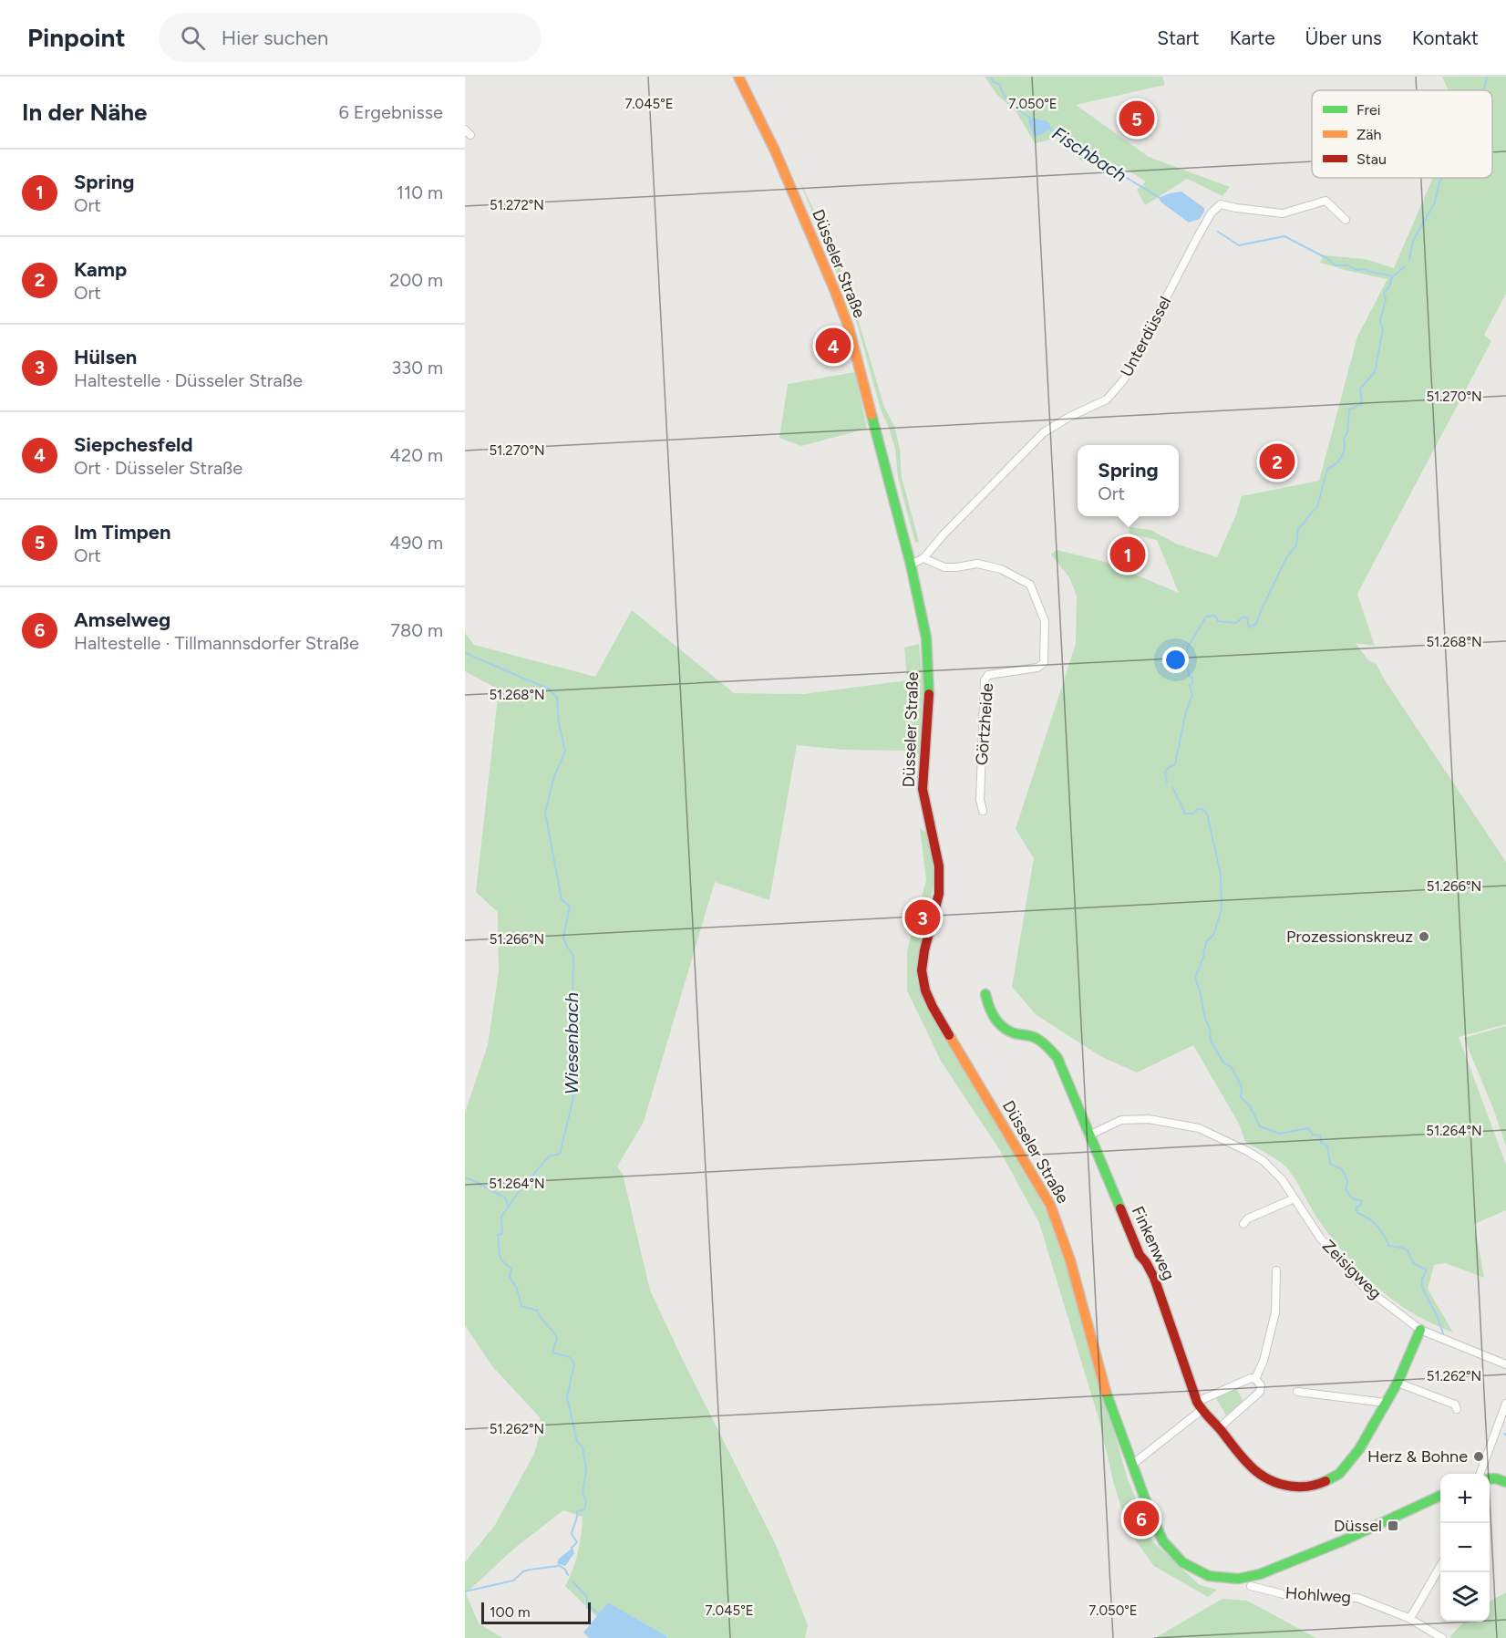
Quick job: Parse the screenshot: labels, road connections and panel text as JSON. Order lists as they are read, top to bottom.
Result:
{
  "streets": {
    "main road": ["Düsseler Straße", "Finkenweg"],
    "street": [
      "Unterdüssel",
      "Görtzheide",
      "Zeisigweg",
      "Hohlweg"
    ]
  },
  "crossings": [
    ["Unterdüssel", "Görtzheide"],
    ["Finkenweg", "Zeisigweg"]
  ],
  "water": ["Fischbach", "Wiesenbach"],
  "places": {
    "other": ["Prozessionskreuz", "Herz & Bohne"],
    "transit": ["Düssel"]
  },
  "legend": ["Frei", "Zäh", "Stau"],
  "scale_bar": "100 m",
  "page": {
    "header": "Pinpoint",
    "search": "Hier suchen",
    "nav": [
      "Start",
      "Karte",
      "Über uns",
      "Kontakt"
    ],
    "heading": ["In der Nähe", "6 Ergebnisse"],
    "pins": [
      "5",
      "4",
      "2",
      "1",
      "3",
      "6"
    ],
    "list": [
      {
        "mark": "1",
        "name": "Spring",
        "note": "Ort",
        "value": "110 m"
      },
      {
        "mark": "2",
        "name": "Kamp",
        "note": "Ort",
        "value": "200 m"
      },
      {
        "mark": "3",
        "name": "Hülsen",
        "note": "Haltestelle · Düsseler Straße",
        "value": "330 m"
      },
      {
        "mark": "4",
        "name": "Siepchesfeld",
        "note": "Ort · Düsseler Straße",
        "value": "420 m"
      },
      {
        "mark": "5",
        "name": "Im Timpen",
        "note": "Ort",
        "value": "490 m"
      },
      {
        "mark": "6",
        "name": "Amselweg",
        "note": "Haltestelle · Tillmannsdorfer Straße",
        "value": "780 m"
      }
    ],
    "popup": ["Spring", "Ort"],
    "map_buttons": ["+", "−"],
    "scale": "100 m"
  },
  "coordinates": [
    "7.045°E",
    "7.050°E",
    "51.272°N",
    "51.270°N",
    "51.268°N",
    "51.266°N",
    "51.264°N",
    "51.262°N"
  ]
}
